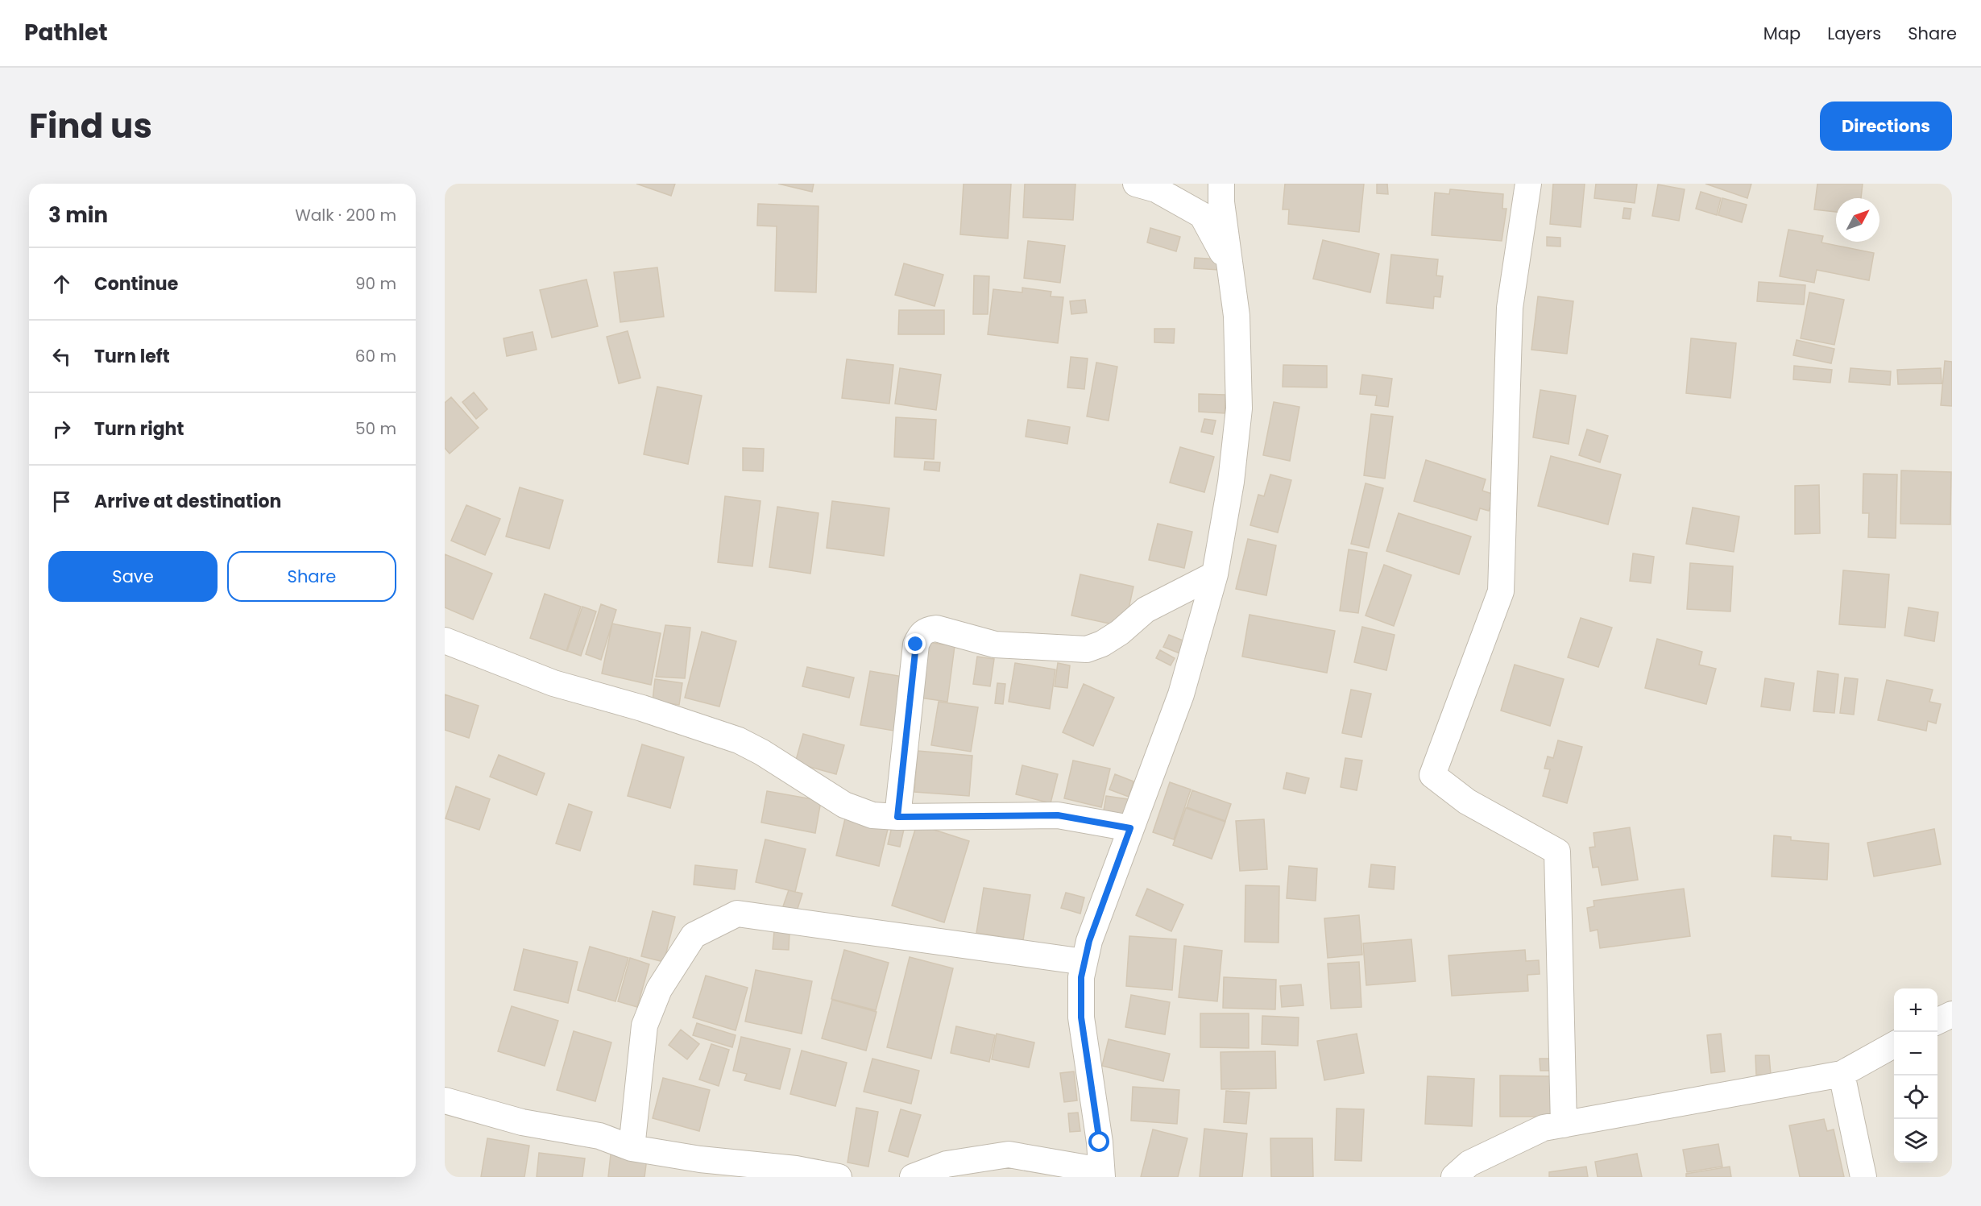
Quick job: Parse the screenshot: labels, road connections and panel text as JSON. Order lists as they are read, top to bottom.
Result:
{
  "north": "top right",
  "page": {
    "header": "Pathlet",
    "nav": ["Map", "Layers", "Share"],
    "title": "Find us",
    "buttons": [
      "Directions",
      ["Save", "Share"]
    ],
    "heading": ["3 min", "Walk · 200 m"],
    "list": [
      ["Continue", "90 m"],
      ["Turn left", "60 m"],
      ["Turn right", "50 m"],
      "Arrive at destination"
    ],
    "map_buttons": ["+", "−"]
  }
}
